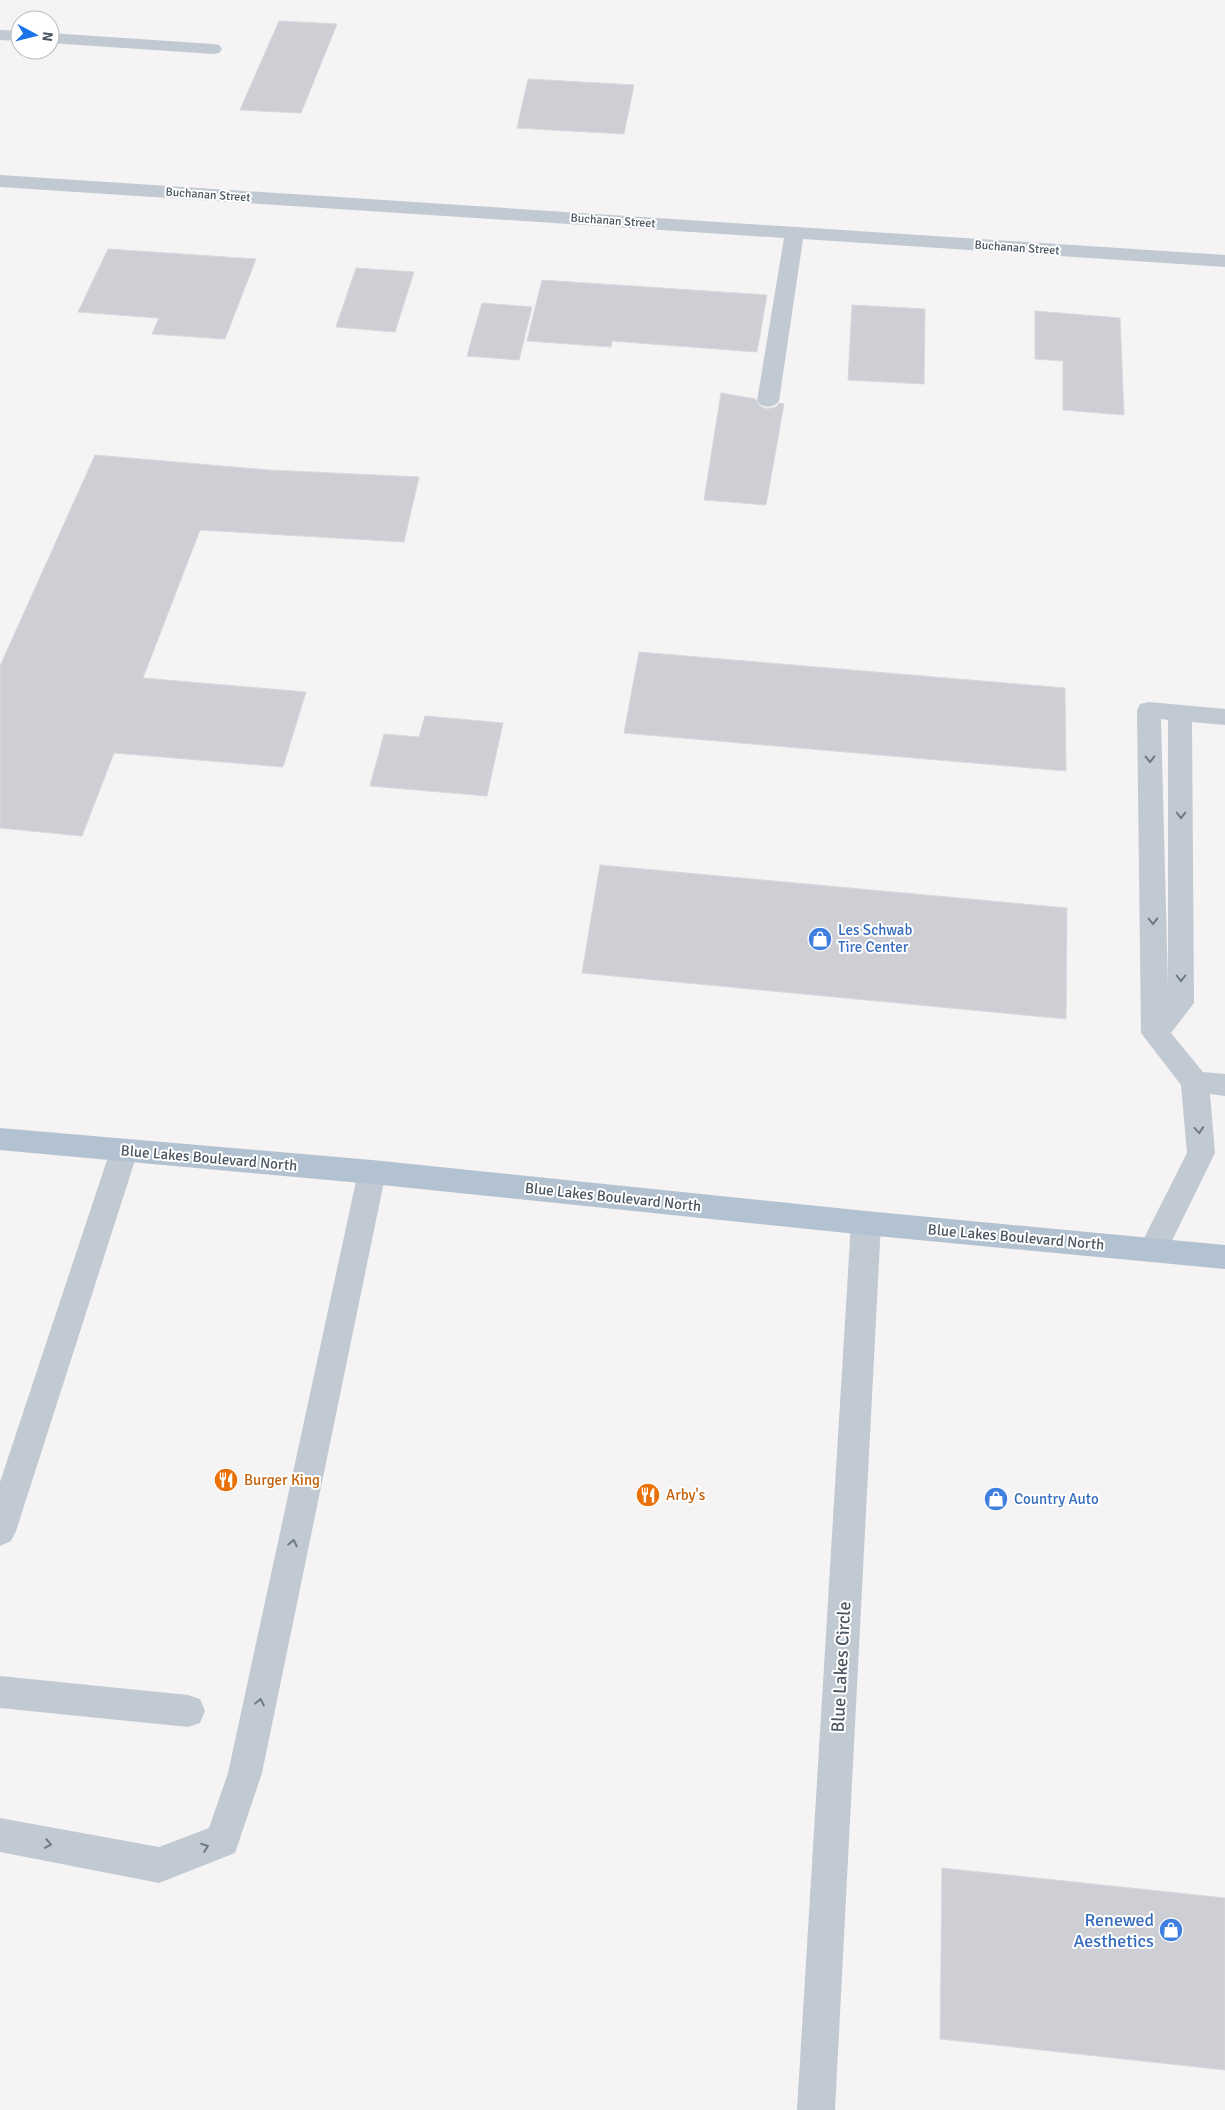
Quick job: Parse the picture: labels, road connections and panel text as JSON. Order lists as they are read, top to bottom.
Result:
{
  "streets": {
    "main road": ["Blue Lakes Boulevard North"],
    "street": ["Buchanan Street", "Blue Lakes Circle"]
  },
  "crossings": [
    ["Blue Lakes Boulevard North", "Blue Lakes Circle"]
  ],
  "places": {
    "shop": ["Les Schwab Tire Center", "Country Auto", "Renewed Aesthetics"],
    "restaurant": ["Burger King", "Arby's"]
  },
  "north": "right"
}
